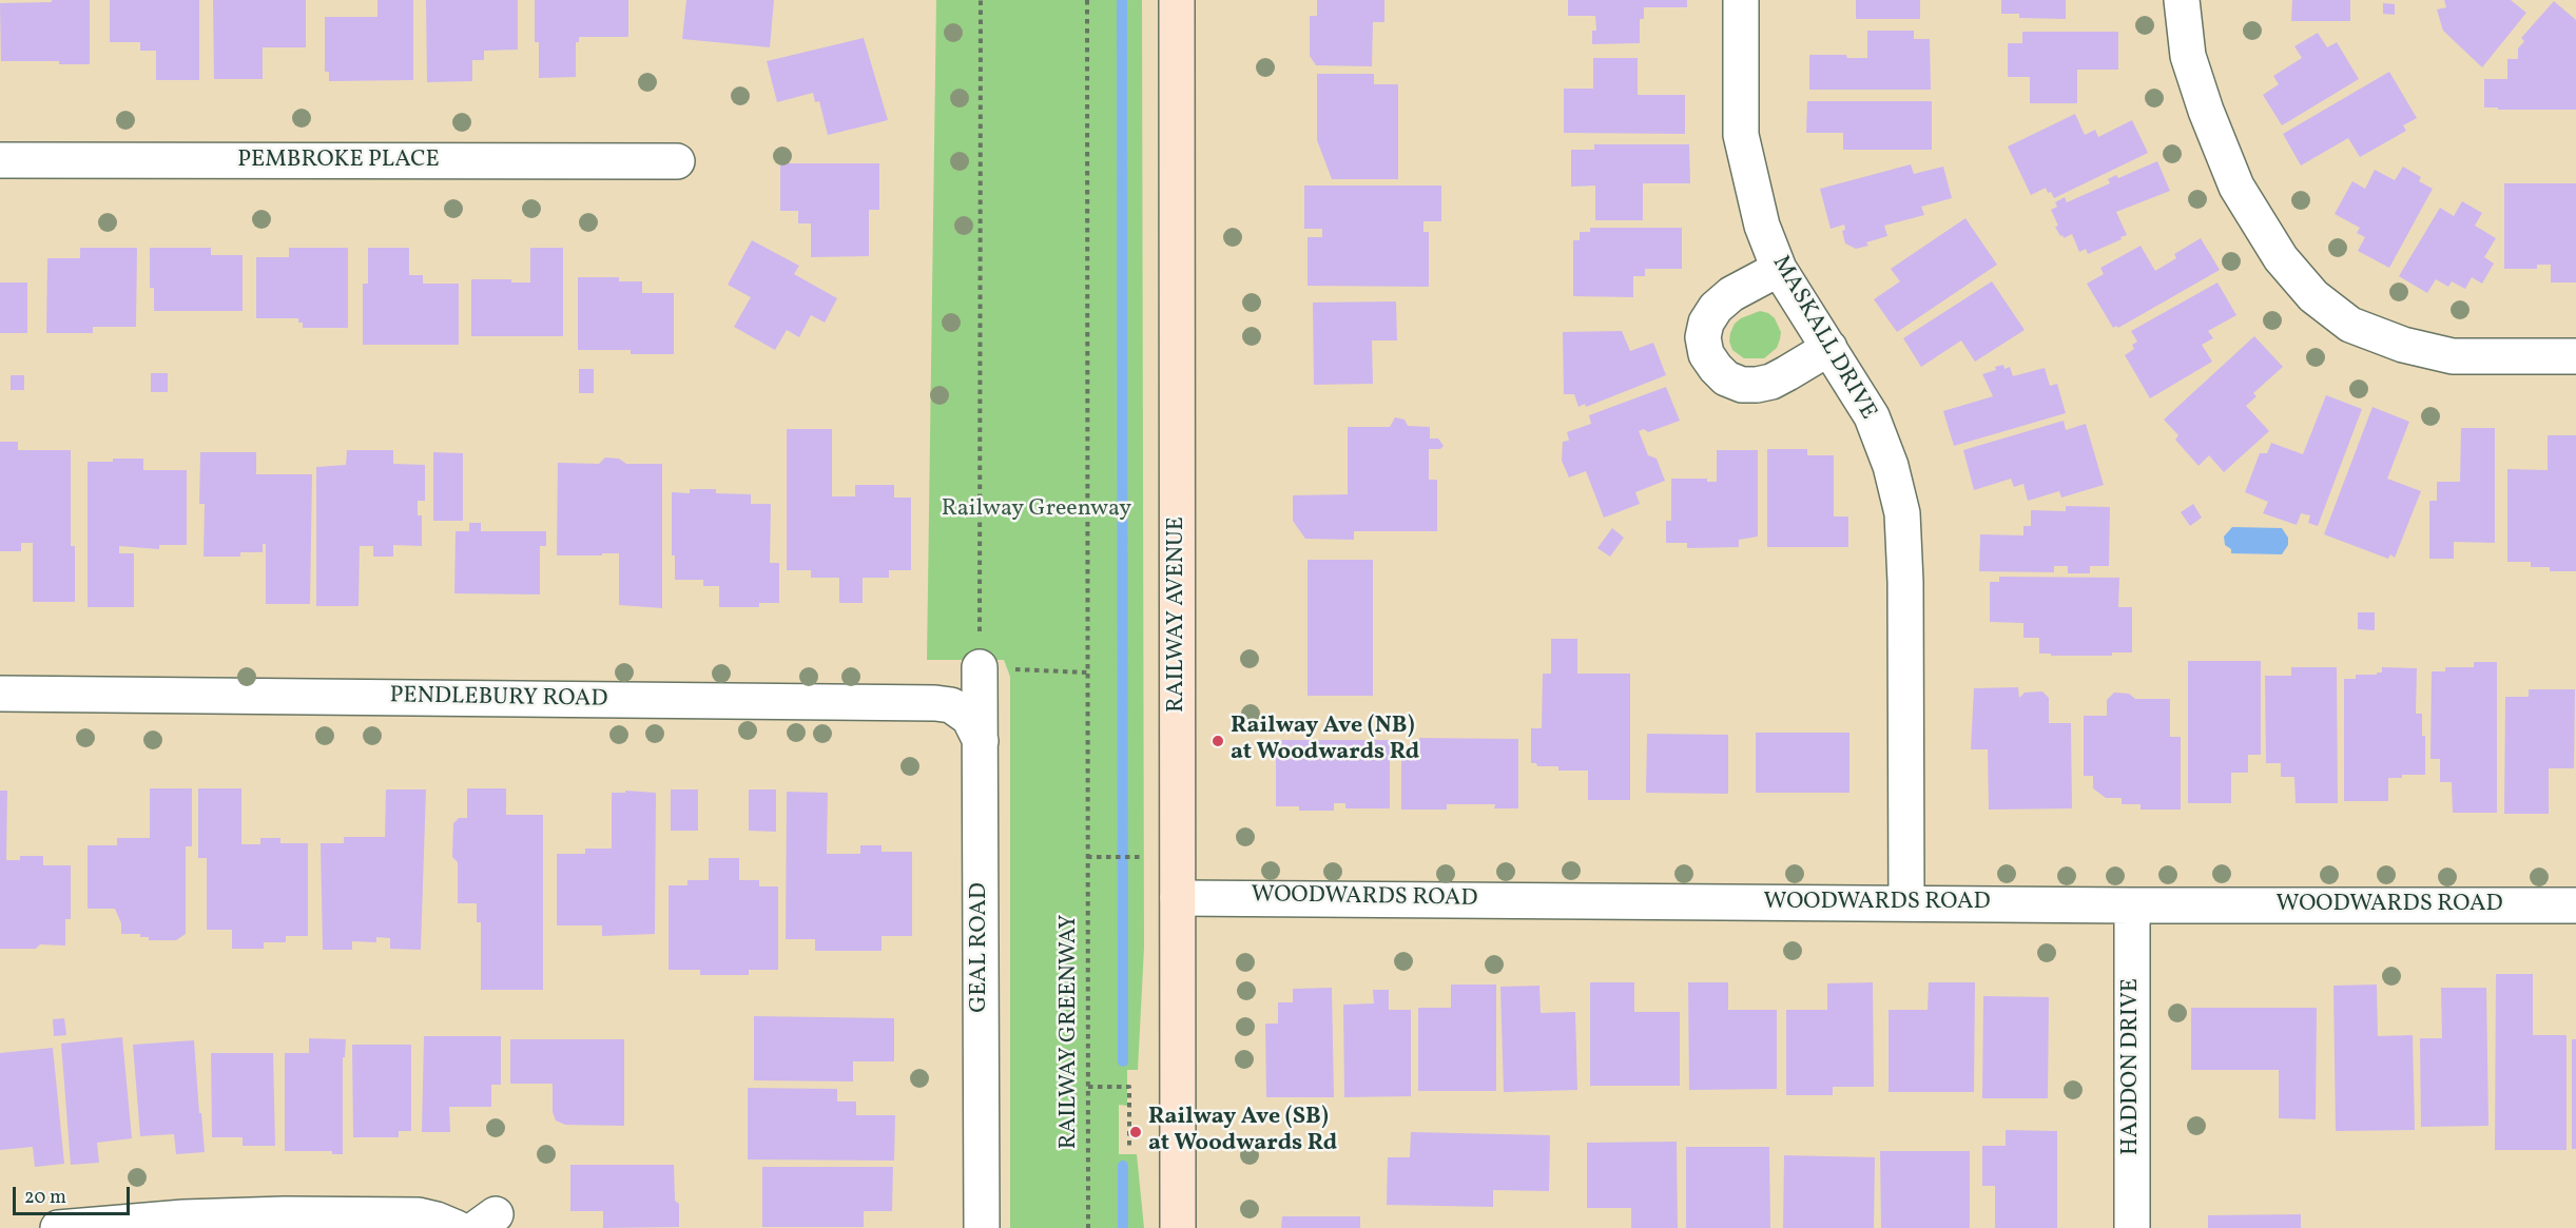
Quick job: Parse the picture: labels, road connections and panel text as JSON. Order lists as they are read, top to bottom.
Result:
{
  "streets": {
    "main road": ["RAILWAY AVENUE"],
    "street": [
      "PEMBROKE PLACE",
      "MASKALL DRIVE",
      "PENDLEBURY ROAD",
      "WOODWARDS ROAD",
      "GEAL ROAD",
      "HADDON DRIVE"
    ],
    "path": ["RAILWAY GREENWAY"]
  },
  "crossings": [
    ["MASKALL DRIVE", "WOODWARDS ROAD"],
    ["RAILWAY AVENUE", "WOODWARDS ROAD"],
    ["PENDLEBURY ROAD", "GEAL ROAD"],
    ["WOODWARDS ROAD", "HADDON DRIVE"]
  ],
  "parks": ["Railway Greenway"],
  "places": ["Railway Ave (NB) at Woodwards Rd", "Railway Ave (SB) at Woodwards Rd"],
  "scale_bar": "20 m"
}
